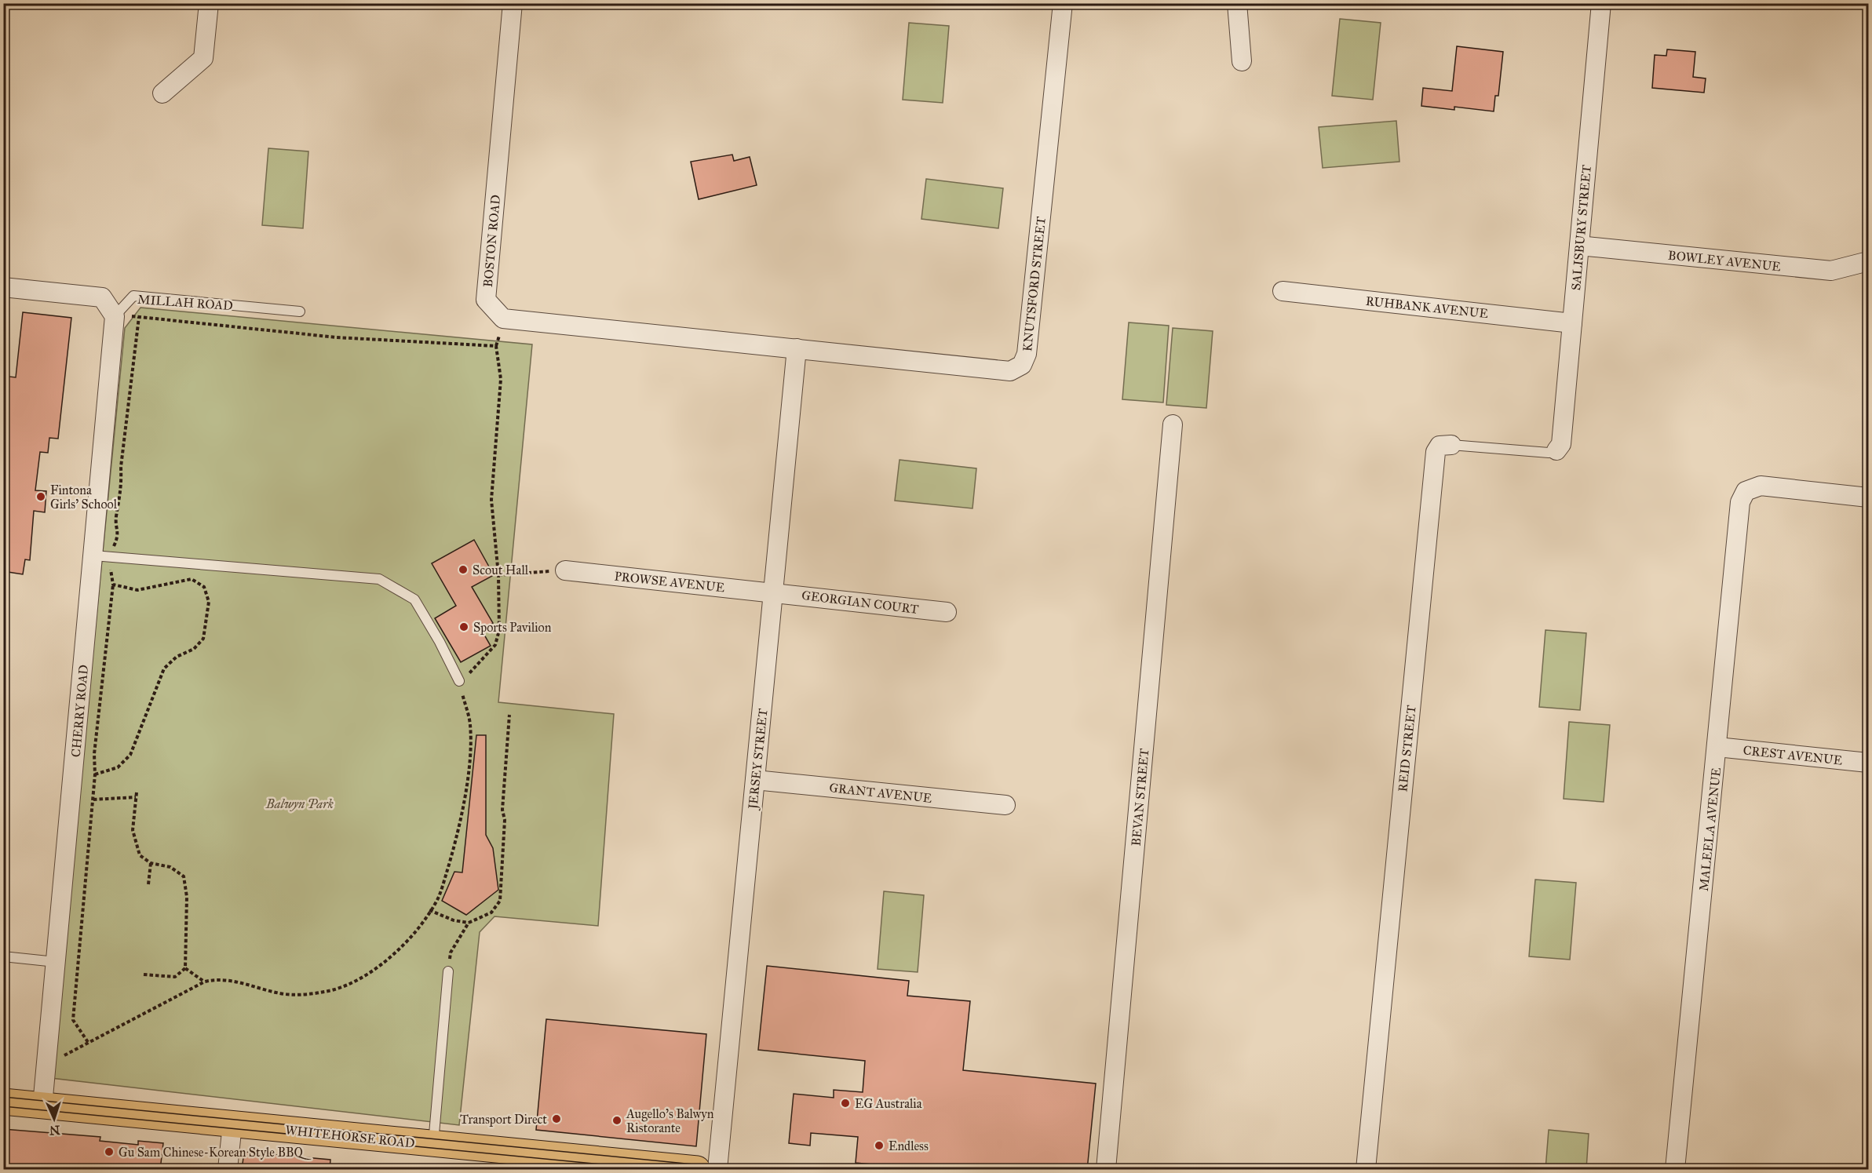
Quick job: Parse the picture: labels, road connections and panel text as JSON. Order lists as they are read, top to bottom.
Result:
{
  "streets": {
    "main road": ["WHITEHORSE ROAD"],
    "street": [
      "SALISBURY STREET",
      "BOSTON ROAD",
      "BOWLEY AVENUE",
      "KNUTSFORD STREET",
      "RUHBANK AVENUE",
      "PROWSE AVENUE",
      "GEORGIAN COURT",
      "CHERRY ROAD",
      "REID STREET",
      "CREST AVENUE",
      "JERSEY STREET",
      "GRANT AVENUE",
      "BEVAN STREET",
      "MALEELA AVENUE"
    ],
    "lane": ["MILLAH ROAD"]
  },
  "crossings": [
    ["SALISBURY STREET", "BOWLEY AVENUE"],
    ["SALISBURY STREET", "RUHBANK AVENUE"],
    ["SALISBURY STREET", "REID STREET"],
    ["BOSTON ROAD", "KNUTSFORD STREET"],
    ["BOSTON ROAD", "JERSEY STREET"],
    ["KNUTSFORD STREET", "JERSEY STREET"],
    ["MILLAH ROAD", "CHERRY ROAD"],
    ["PROWSE AVENUE", "GEORGIAN COURT"],
    ["PROWSE AVENUE", "JERSEY STREET"],
    ["GEORGIAN COURT", "JERSEY STREET"],
    ["CHERRY ROAD", "WHITEHORSE ROAD"],
    ["CREST AVENUE", "MALEELA AVENUE"],
    ["JERSEY STREET", "GRANT AVENUE"]
  ],
  "parks": ["Balwyn Park"],
  "places": [
    "Fintona Girls' School",
    "Scout Hall",
    "Sports Pavilion",
    "EG Australia",
    "Transport Direct",
    "Augello's Balwyn Ristorante",
    "Endless",
    "Gu Sam Chinese-Korean Style BBQ"
  ],
  "north": "bottom"
}
